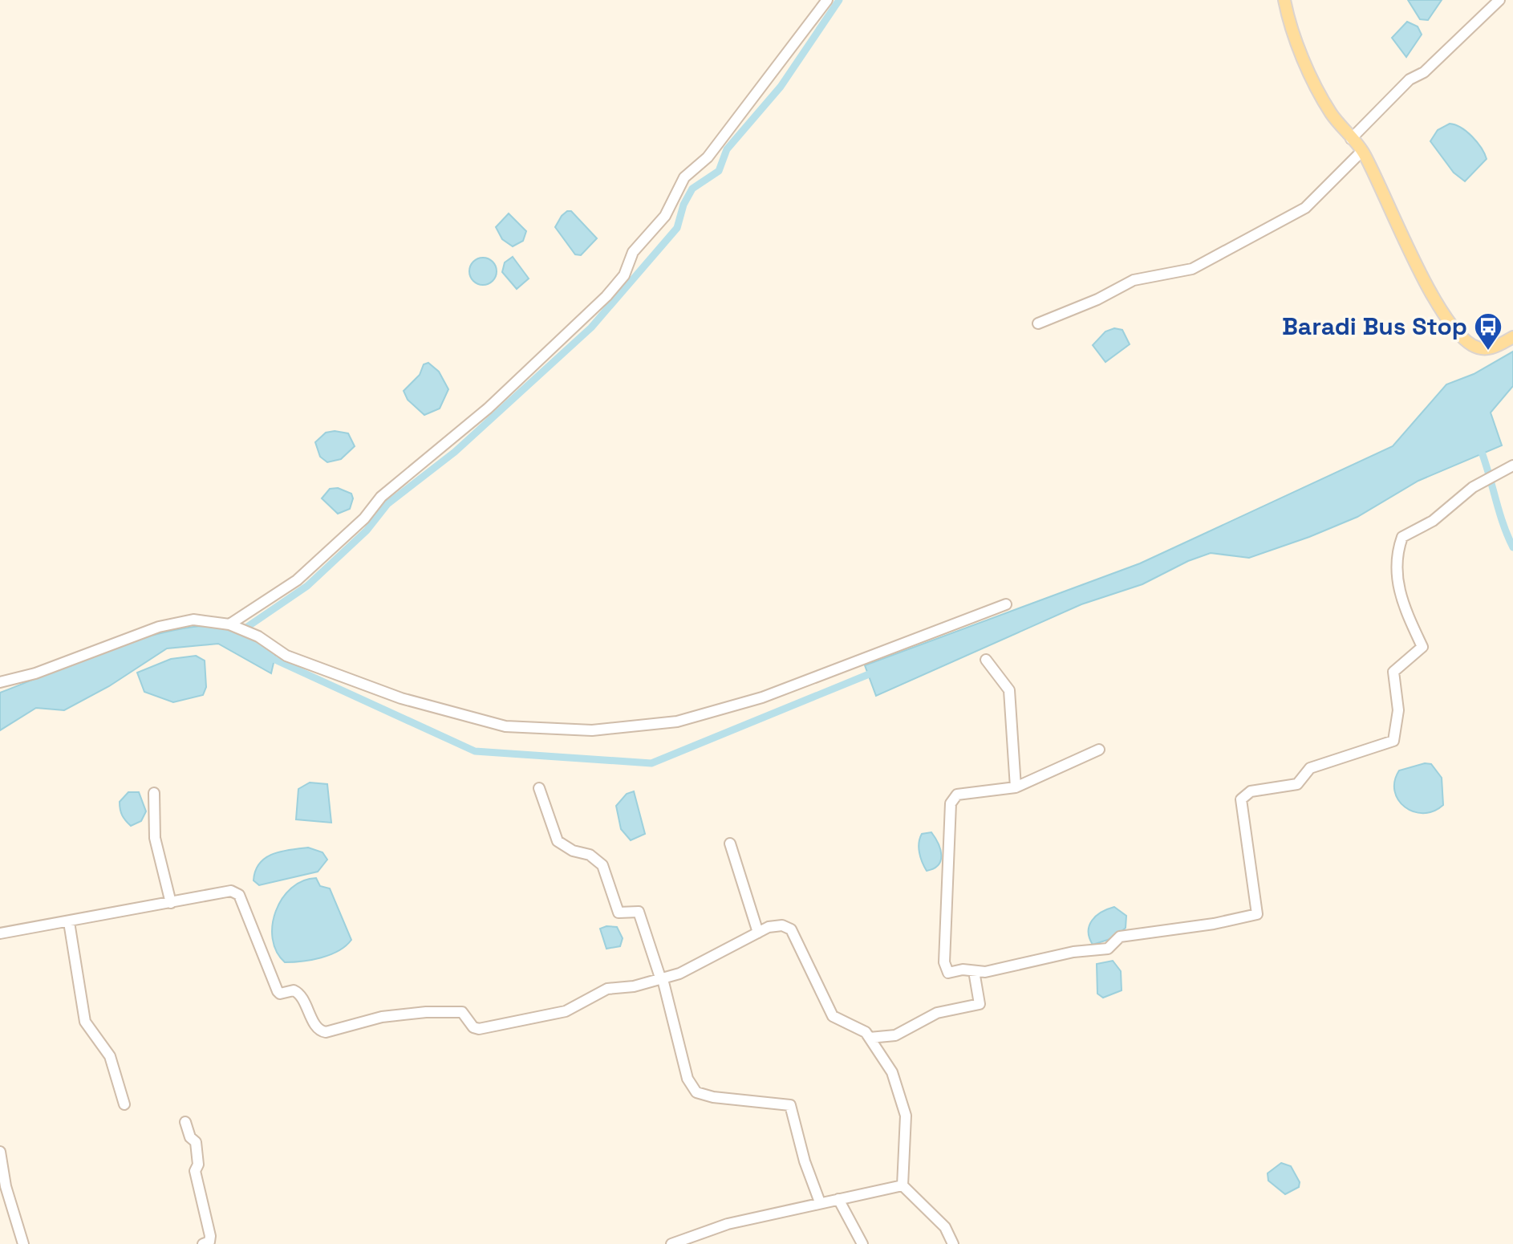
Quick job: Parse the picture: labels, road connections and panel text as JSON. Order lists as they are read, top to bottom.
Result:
{
  "places": {
    "bus stop": ["Baradi Bus Stop"]
  }
}
